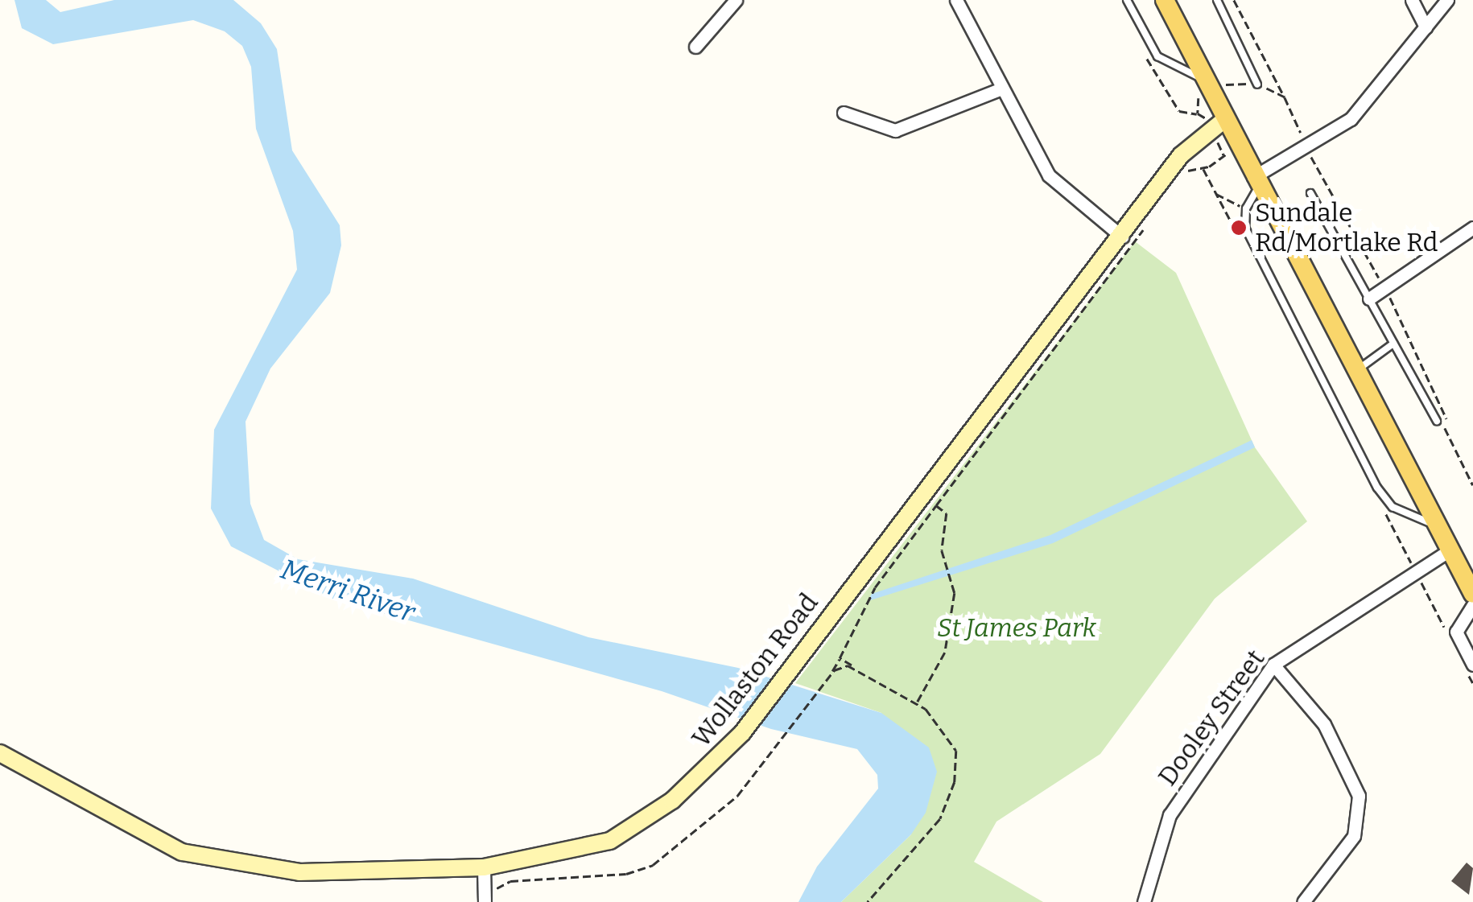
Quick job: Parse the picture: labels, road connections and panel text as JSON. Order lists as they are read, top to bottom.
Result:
{
  "streets": {
    "street": ["Wollaston Road", "Dooley Street"]
  },
  "water": ["Merri River"],
  "parks": ["St James Park"],
  "places": ["Sundale Rd/Mortlake Rd"]
}
